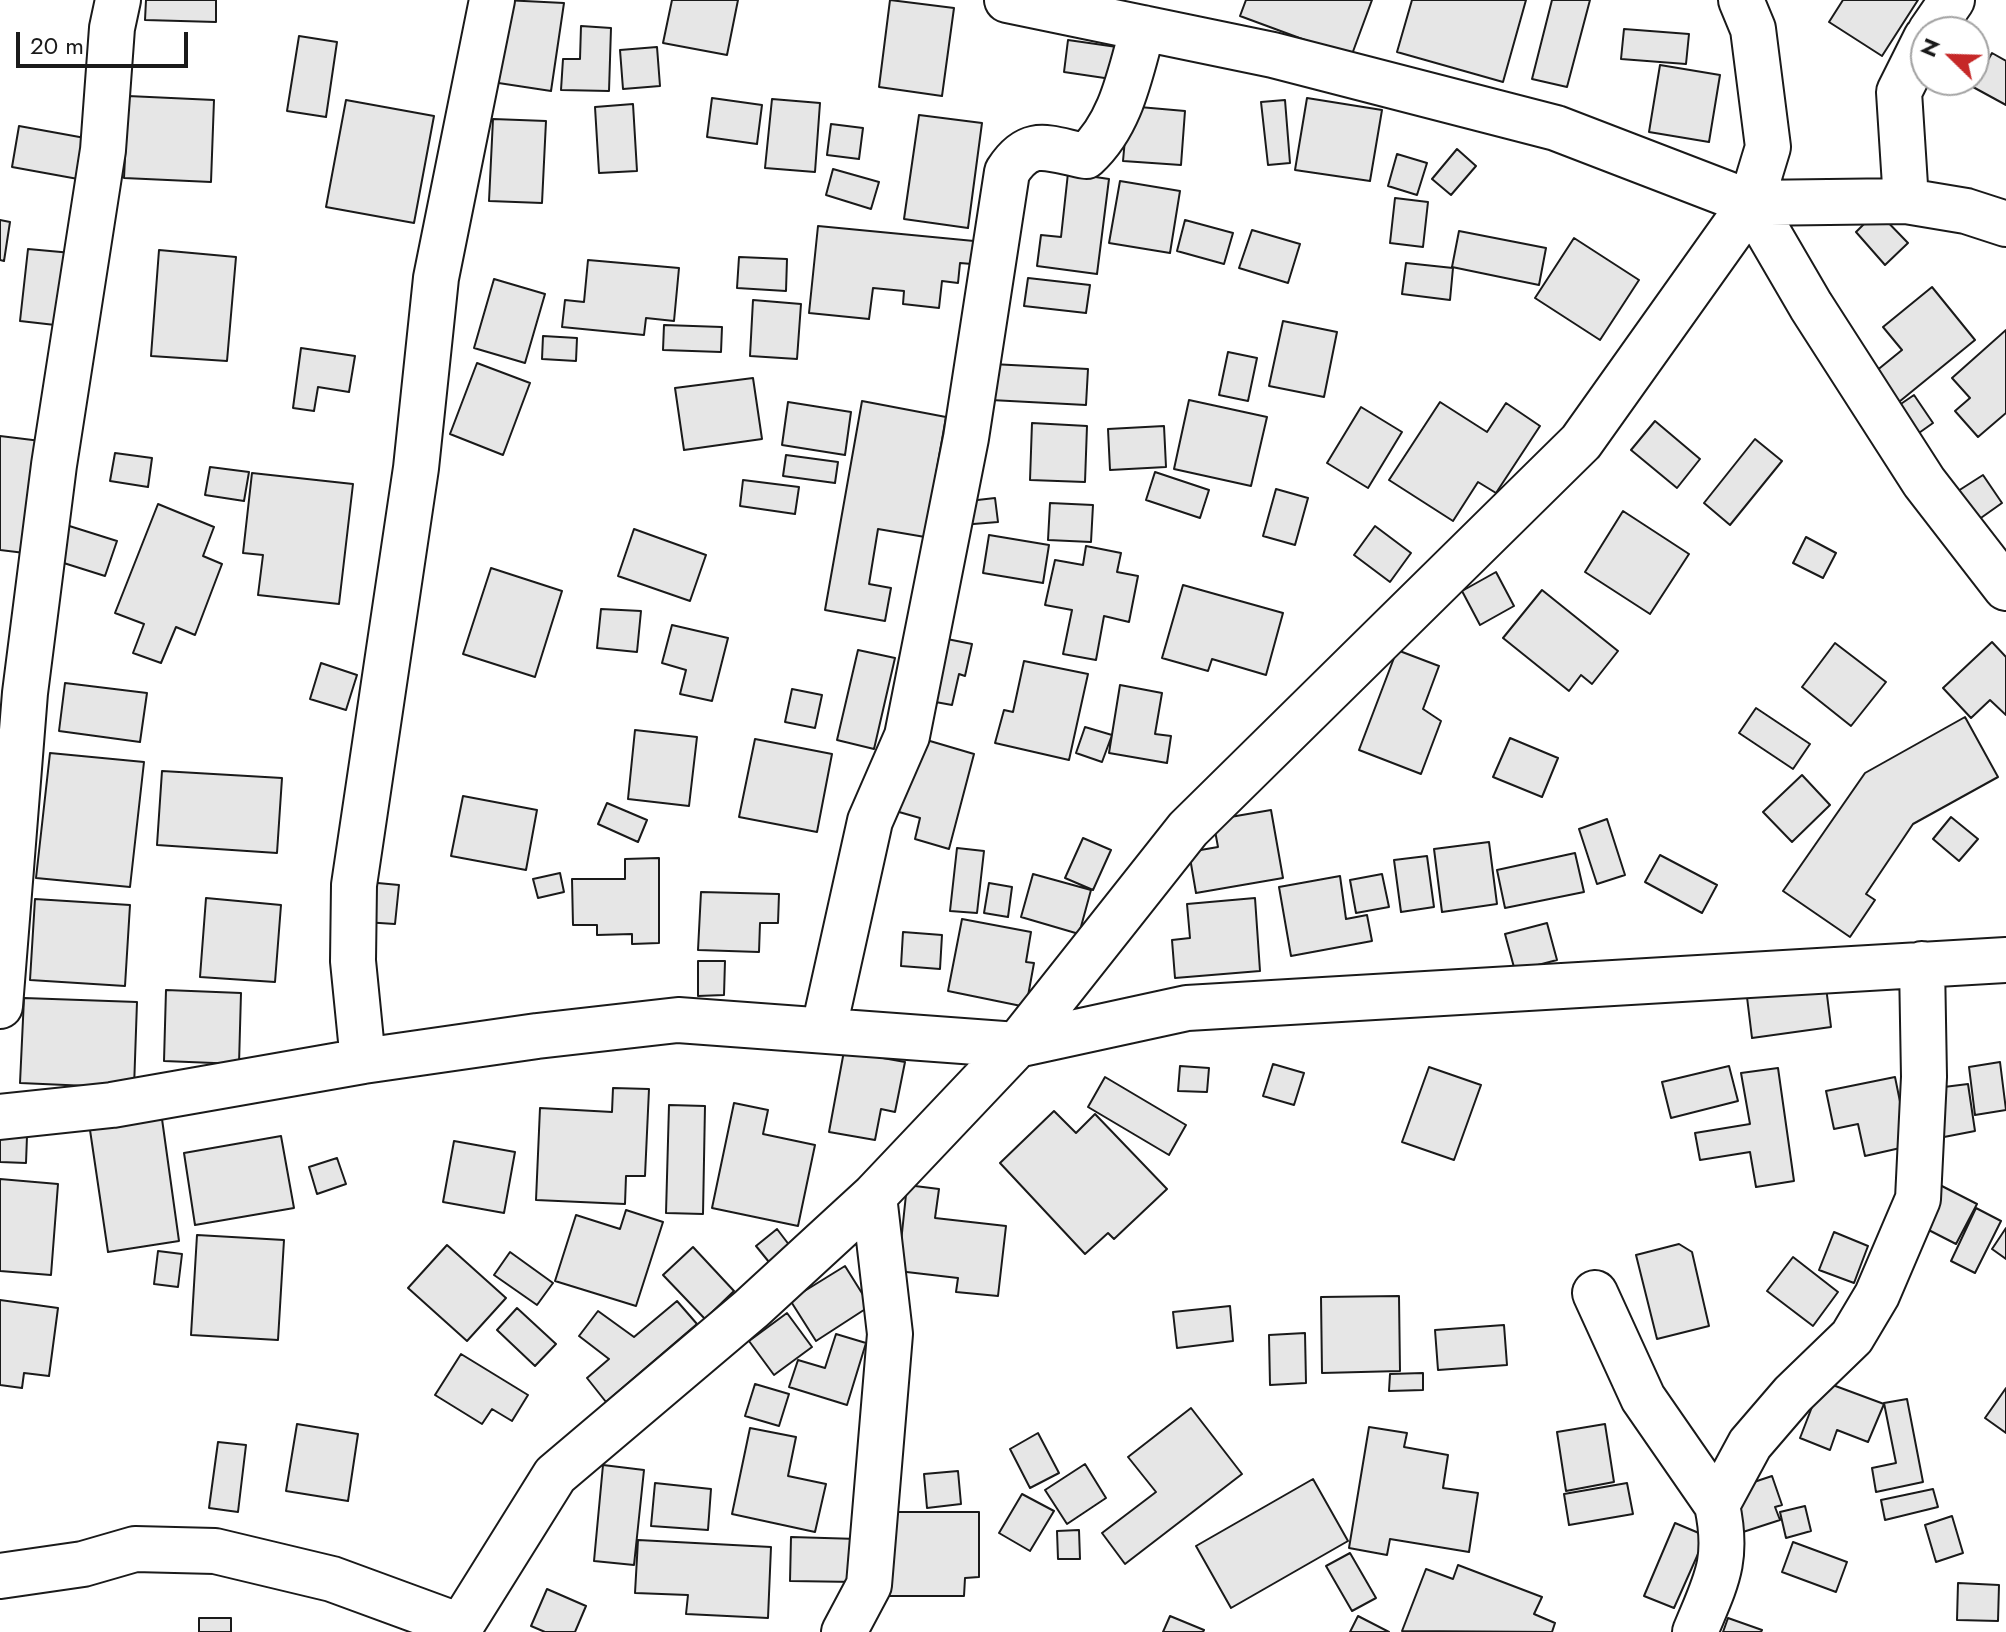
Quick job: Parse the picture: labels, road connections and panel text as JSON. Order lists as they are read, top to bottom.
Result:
{
  "scale_bar": "20 m",
  "north": "top left"
}
